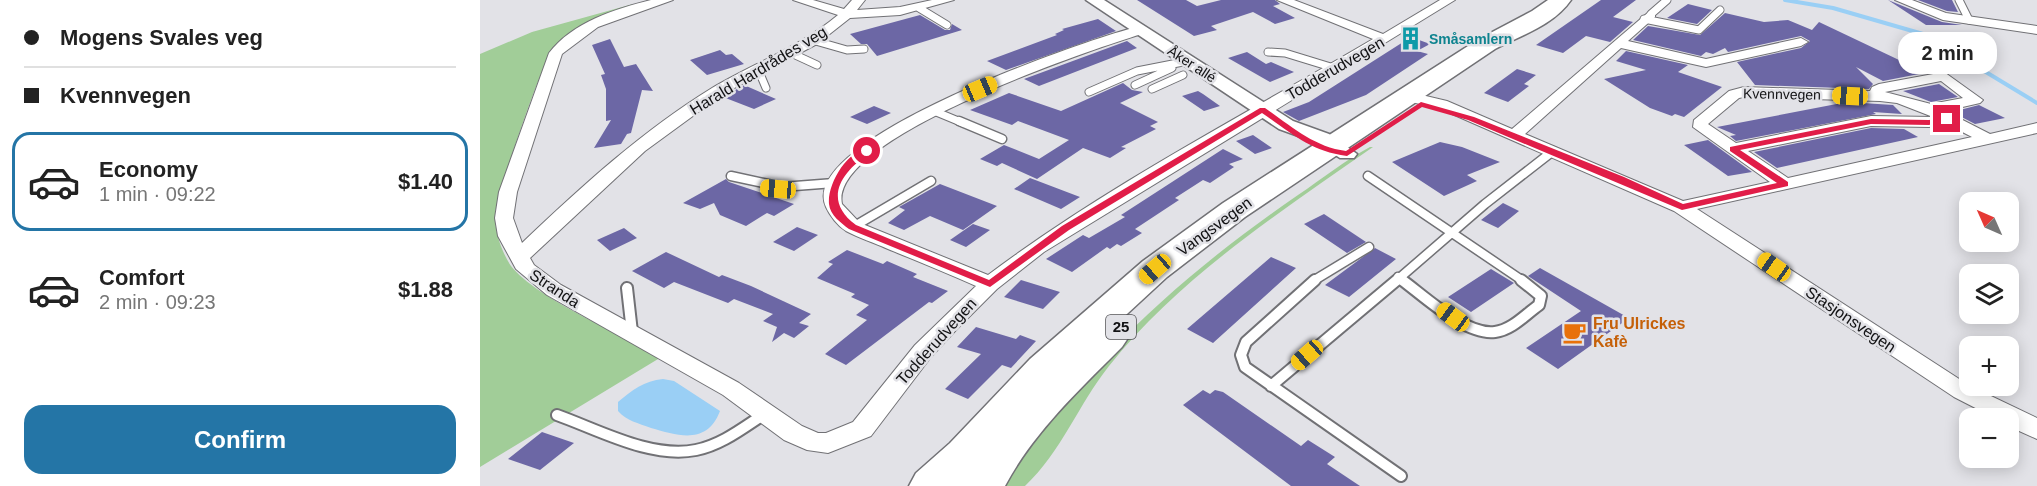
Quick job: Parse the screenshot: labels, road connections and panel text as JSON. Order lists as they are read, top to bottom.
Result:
{
  "streets": {
    "highway": ["Vangsvegen", "25"],
    "street": [
      "Åker allé",
      "Todderudvegen",
      "Harald Hardrådes veg",
      "Kvennvegen",
      "Stranda",
      "Stasjonsvegen"
    ]
  },
  "crossings": [
    ["Åker allé", "Todderudvegen"],
    ["Åker allé", "Vangsvegen"],
    ["Todderudvegen", "Stranda"],
    ["Harald Hardrådes veg", "Stranda"],
    ["Vangsvegen", "Stasjonsvegen"]
  ],
  "places": {
    "building": ["Småsamlern"],
    "cafe": ["Fru Ulrickes Kafè"]
  },
  "north": "top left",
  "page": {
    "banner": ["Mogens Svales veg", "Kvennvegen"],
    "bubble": "2 min",
    "list": [
      {
        "name": "Economy",
        "note": "1 min · 09:22",
        "value": "$1.40"
      },
      {
        "name": "Comfort",
        "note": "2 min · 09:23",
        "value": "$1.88"
      }
    ],
    "map_buttons": ["+", "−"],
    "buttons": "Confirm"
  }
}
